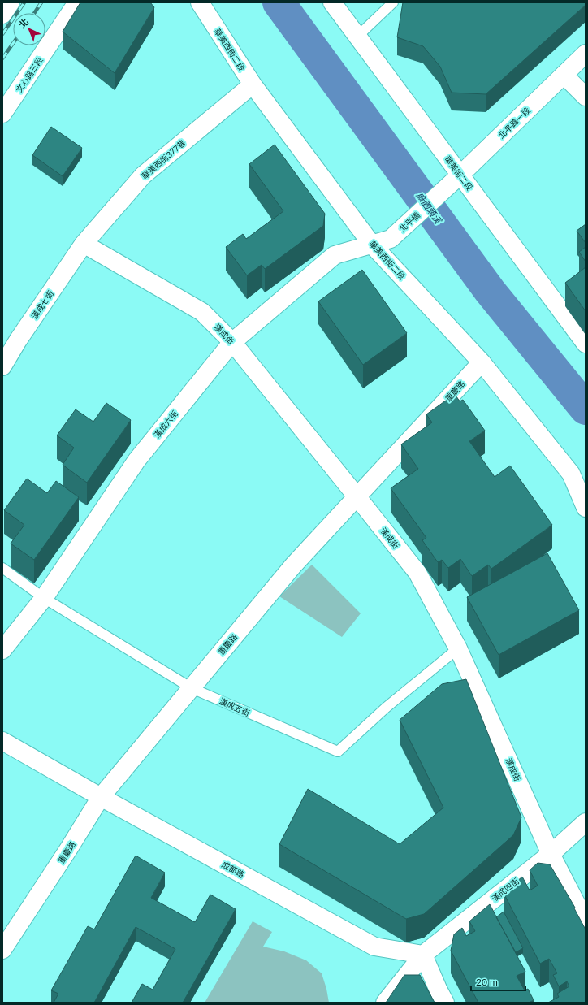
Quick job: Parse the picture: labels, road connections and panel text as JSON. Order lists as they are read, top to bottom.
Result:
{
  "streets": {
    "street": [
      "華美西街二段",
      "文心路三段",
      "北平路一段",
      "華美西街377巷",
      "華美街二段",
      "北平橋",
      "漢成七街",
      "漢成街",
      "重慶路",
      "漢成六街",
      "成都路",
      "漢成四街"
    ],
    "lane": ["漢成五街"]
  },
  "crossings": [
    ["華美西街二段", "華美西街377巷"],
    ["華美西街二段", "北平橋"],
    ["華美西街二段", "重慶路"],
    ["華美西街二段", "漢成六街"],
    ["北平路一段", "華美街二段"],
    ["北平路一段", "北平橋"],
    ["華美西街377巷", "漢成七街"],
    ["華美西街377巷", "漢成街"],
    ["北平橋", "漢成六街"],
    ["漢成七街", "漢成街"],
    ["漢成街", "重慶路"],
    ["漢成街", "漢成六街"],
    ["漢成街", "漢成五街"],
    ["漢成街", "漢成四街"],
    ["重慶路", "漢成五街"],
    ["重慶路", "成都路"],
    ["漢成六街", "漢成五街"],
    ["成都路", "漢成四街"]
  ],
  "water": ["麻園頭溪"],
  "scale_bar": "20 m",
  "north": "top left"
}
